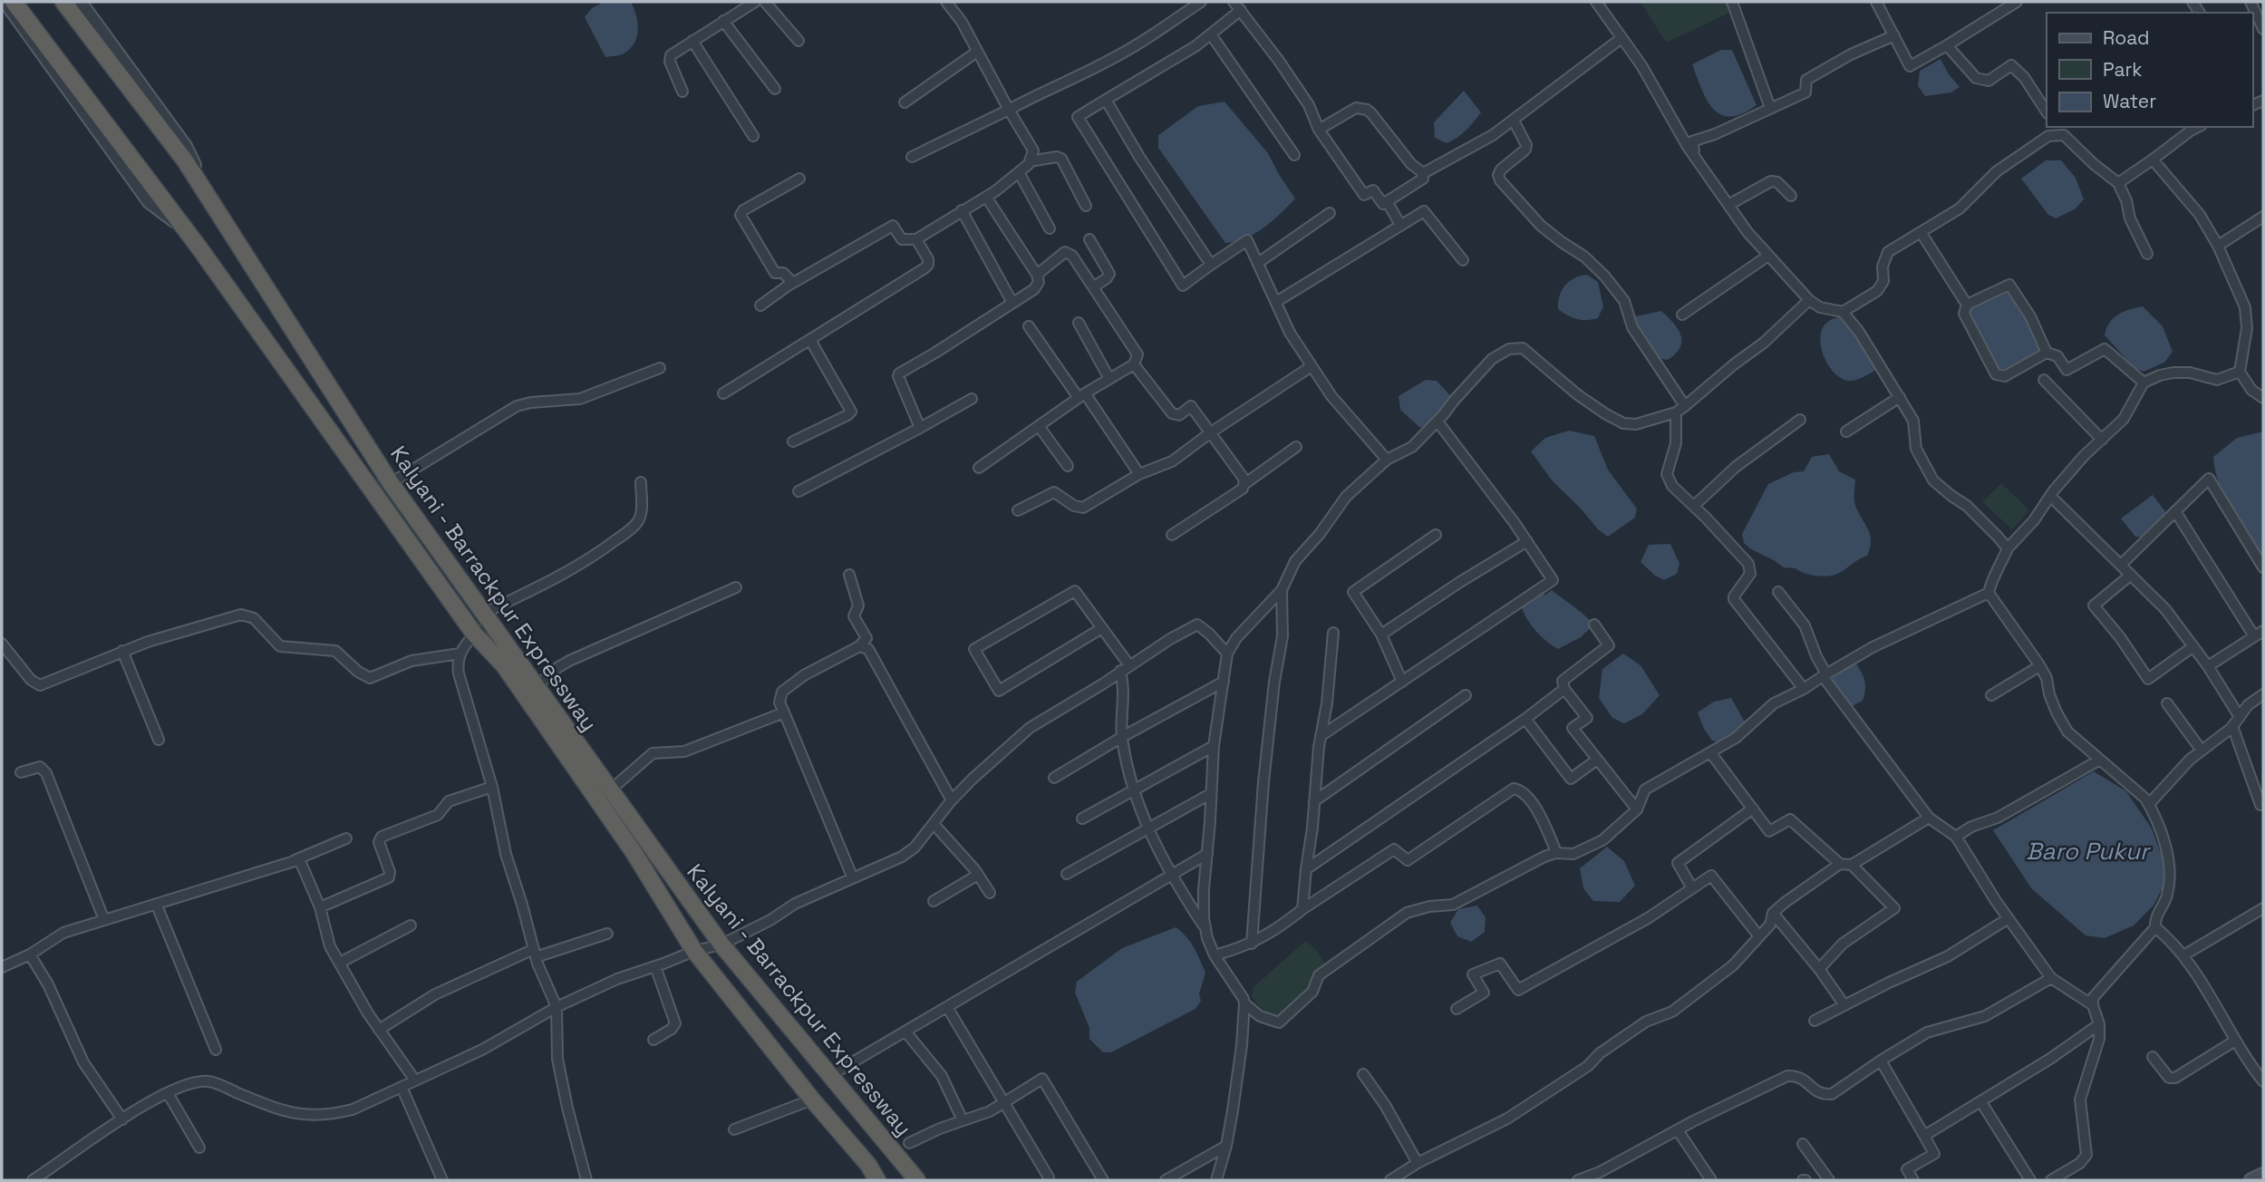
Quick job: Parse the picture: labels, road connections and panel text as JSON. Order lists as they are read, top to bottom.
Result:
{
  "streets": {
    "highway": ["Kalyani - Barrackpur Expressway"]
  },
  "water": ["Baro Pukur"],
  "legend": ["Road", "Park", "Water"]
}
